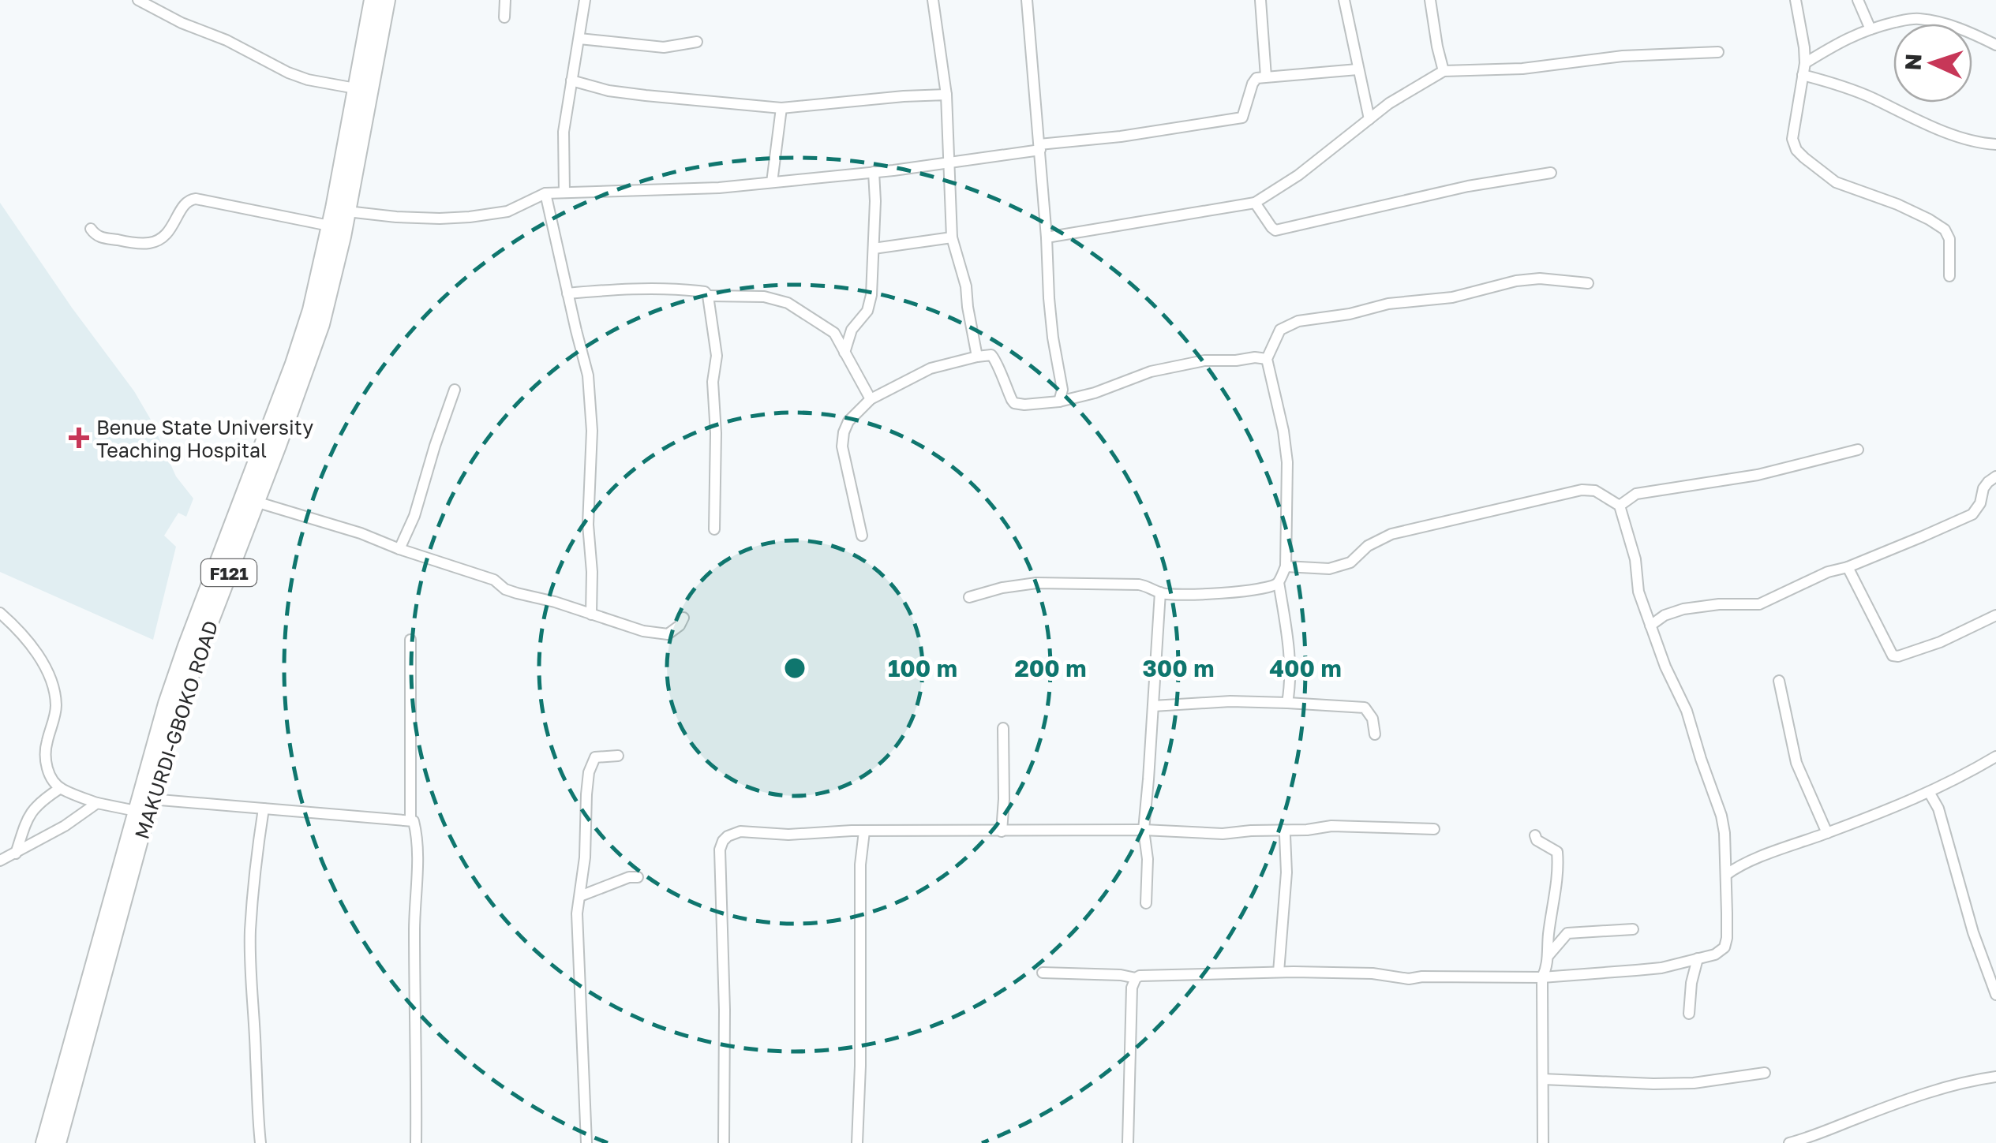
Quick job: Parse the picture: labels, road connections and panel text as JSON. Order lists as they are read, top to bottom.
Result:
{
  "streets": {
    "main road": ["F121", "MAKURDI-GBOKO ROAD"]
  },
  "places": {
    "health": ["Benue State University Teaching Hospital"]
  },
  "north": "left",
  "rings": [
    "100 m",
    "200 m",
    "300 m",
    "400 m"
  ]
}
